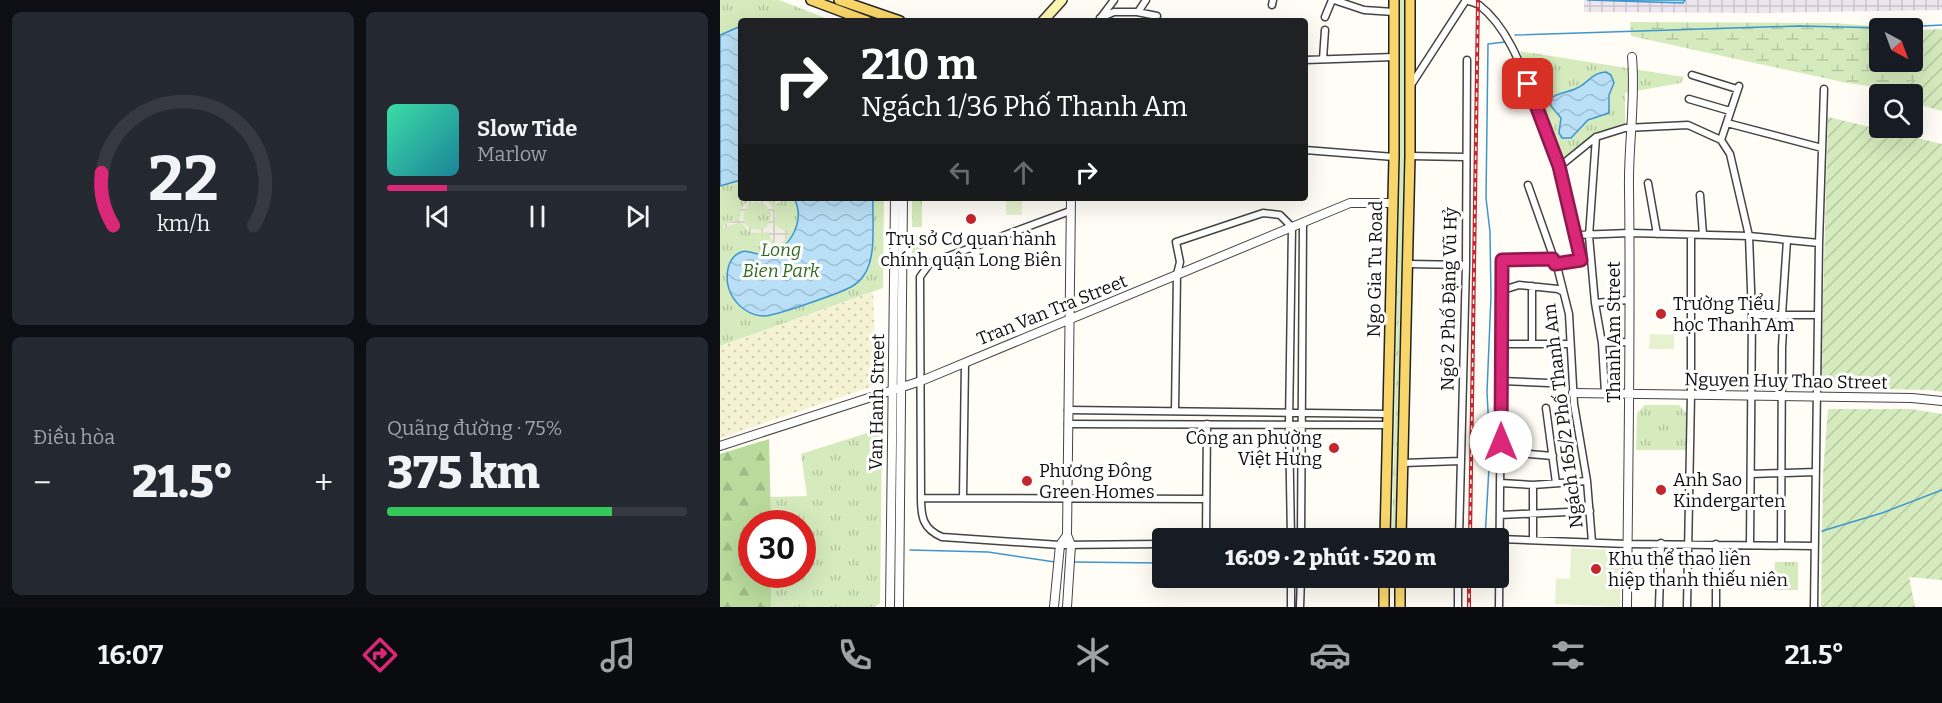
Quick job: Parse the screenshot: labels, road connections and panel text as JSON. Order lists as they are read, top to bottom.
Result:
{
  "streets": {
    "main road": ["Ngo Gia Tu Road"],
    "street": [
      "Ngõ 2 Phố Đặng Vũ Hỷ",
      "Tran Van Tra Street",
      "Thanh Am Street",
      "Nguyen Huy Thao Street",
      "Van Hanh Street",
      "Ngách 165/2 Phố Thanh Am"
    ]
  },
  "crossings": [
    ["Ngo Gia Tu Road", "Tran Van Tra Street"],
    ["Tran Van Tra Street", "Van Hanh Street"],
    ["Thanh Am Street", "Nguyen Huy Thao Street"],
    ["Nguyen Huy Thao Street", "Ngách 165/2 Phố Thanh Am"]
  ],
  "parks": ["Long Bien Park"],
  "places": [
    "Trụ sở Cơ quan hành chính quận Long Biên",
    "Trường Tiểu học Thanh Am",
    "Công an phường Việt Hưng",
    "Phương Đông Green Homes",
    "Anh Sao Kindergarten",
    "Khu thể thao liên hiệp thanh thiếu niên"
  ],
  "north": "bottom right",
  "page": {
    "turn": ["210 m", "Ngách 1/36 Phố Thanh Am"],
    "song": ["Slow Tide", "Marlow"],
    "tile": [
      "Điều hòa",
      ["Quãng đường · 75%", "375 km"]
    ],
    "heat": ["−", "21.5°", "+"],
    "limit": "30",
    "trip": "16:09 · 2 phút · 520 m",
    "tabs": ["16:07", "21.5°"],
    "gauge": ["22", "km/h"]
  }
}
